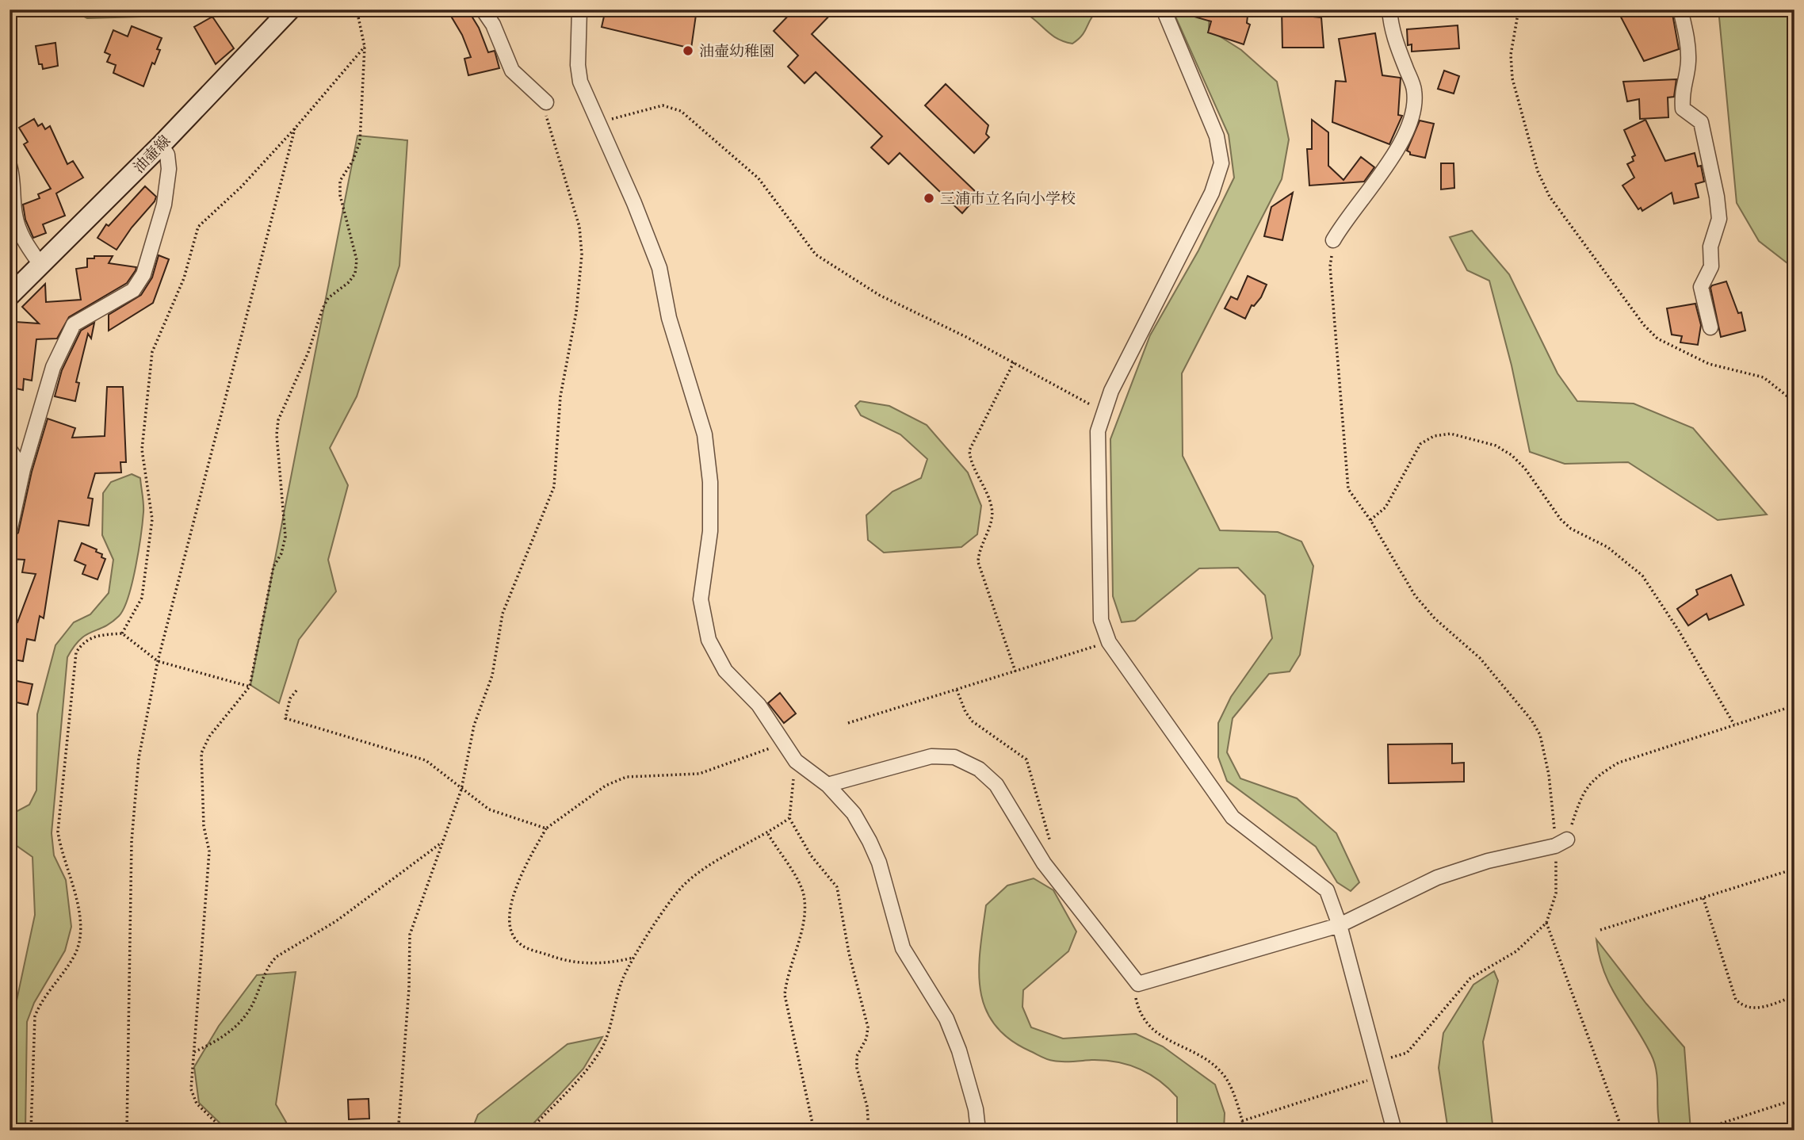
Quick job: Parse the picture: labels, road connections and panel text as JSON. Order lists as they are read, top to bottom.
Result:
{
  "streets": {
    "main road": ["油壷線"]
  },
  "places": ["油壷幼稚園", "三浦市立名向小学校"]
}
